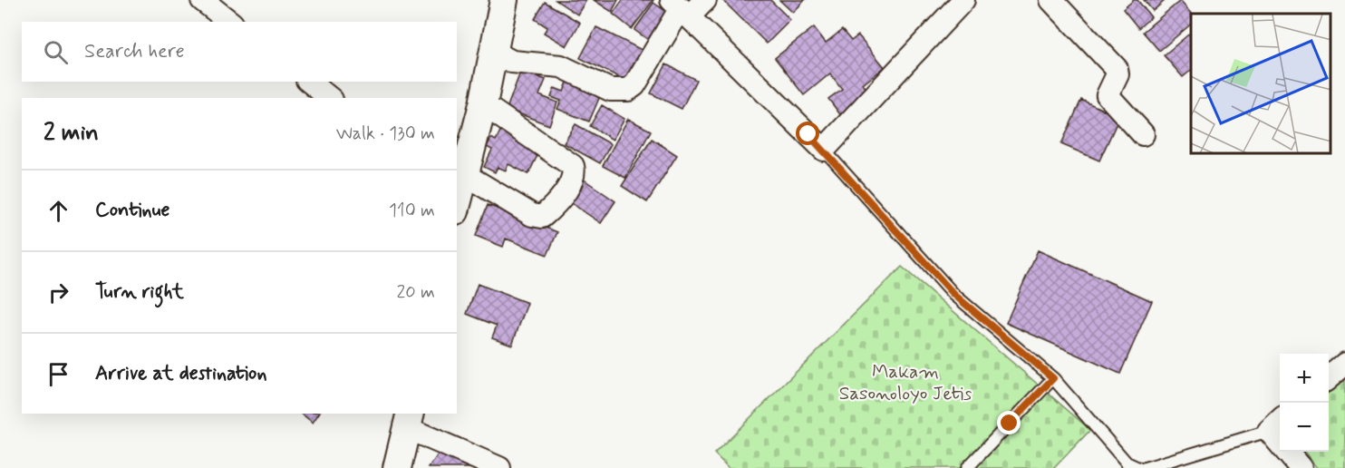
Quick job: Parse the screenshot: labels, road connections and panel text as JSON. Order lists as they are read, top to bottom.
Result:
{
  "parks": ["Makam Sasonoloyo Jetis"],
  "page": {
    "search": "Search here",
    "heading": ["2 min", "Walk · 130 m"],
    "list": [
      ["Continue", "110 m"],
      ["Turn right", "20 m"],
      "Arrive at destination"
    ],
    "map_buttons": ["+", "−"]
  }
}
